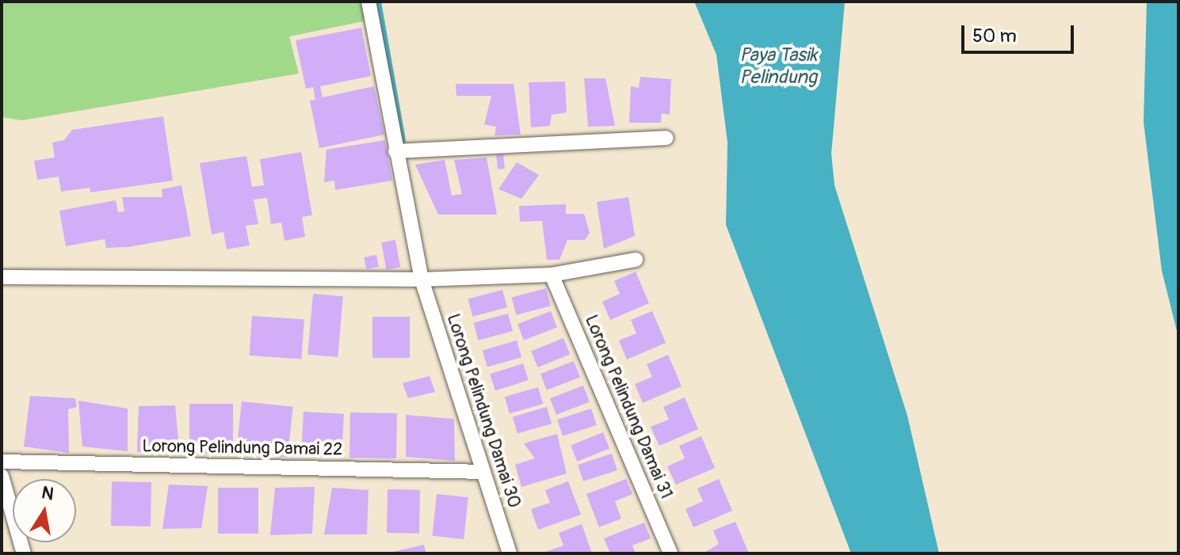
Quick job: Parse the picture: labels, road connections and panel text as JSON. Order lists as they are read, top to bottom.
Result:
{
  "streets": {
    "street": ["Lorong Pelindung Damai 31", "Lorong Pelindung Damai 30", "Lorong Pelindung Damai 22"]
  },
  "crossings": [
    ["Lorong Pelindung Damai 30", "Lorong Pelindung Damai 22"]
  ],
  "water": ["Paya Tasik Pelindung"],
  "scale_bar": "50 m",
  "north": "top"
}
